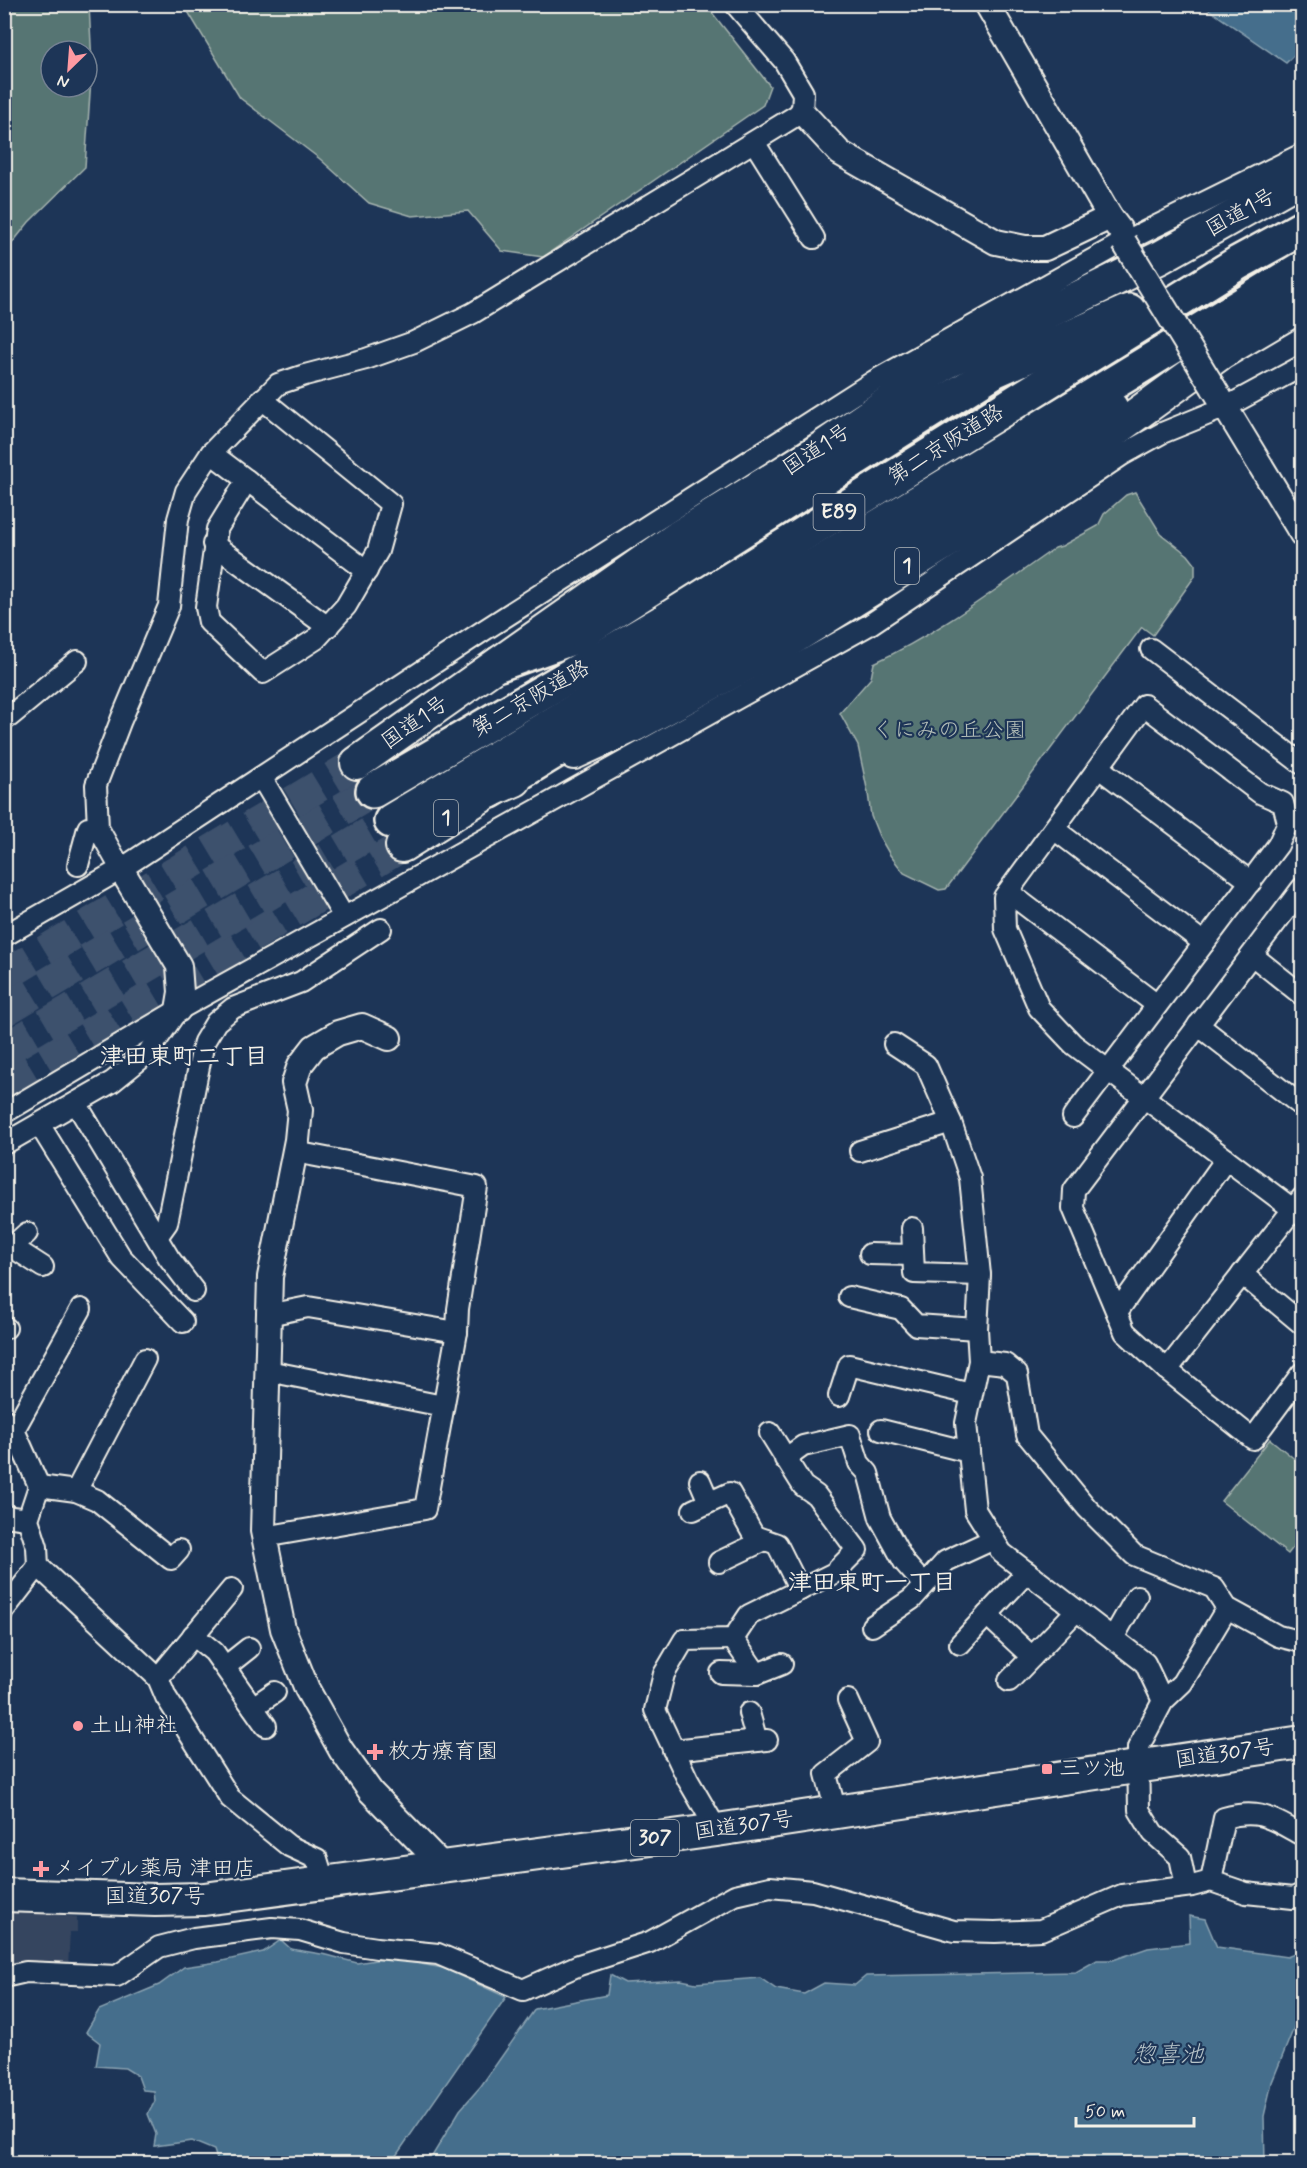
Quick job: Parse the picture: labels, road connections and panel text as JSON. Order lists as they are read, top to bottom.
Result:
{
  "streets": {
    "highway": [
      "国道1号",
      "第二京阪道路",
      "E89",
      "1",
      "国道307号",
      "307"
    ]
  },
  "crossings": [
    ["第二京阪道路", "1"]
  ],
  "districts": ["津田東町二丁目", "津田東町一丁目"],
  "water": ["惣喜池"],
  "parks": ["くにみの丘公園"],
  "places": {
    "other": ["土山神社"],
    "health": ["枚方療育園", "メイプル薬局 津田店"],
    "transit": ["三ツ池"]
  },
  "scale_bar": "50 m",
  "north": "bottom left"
}
